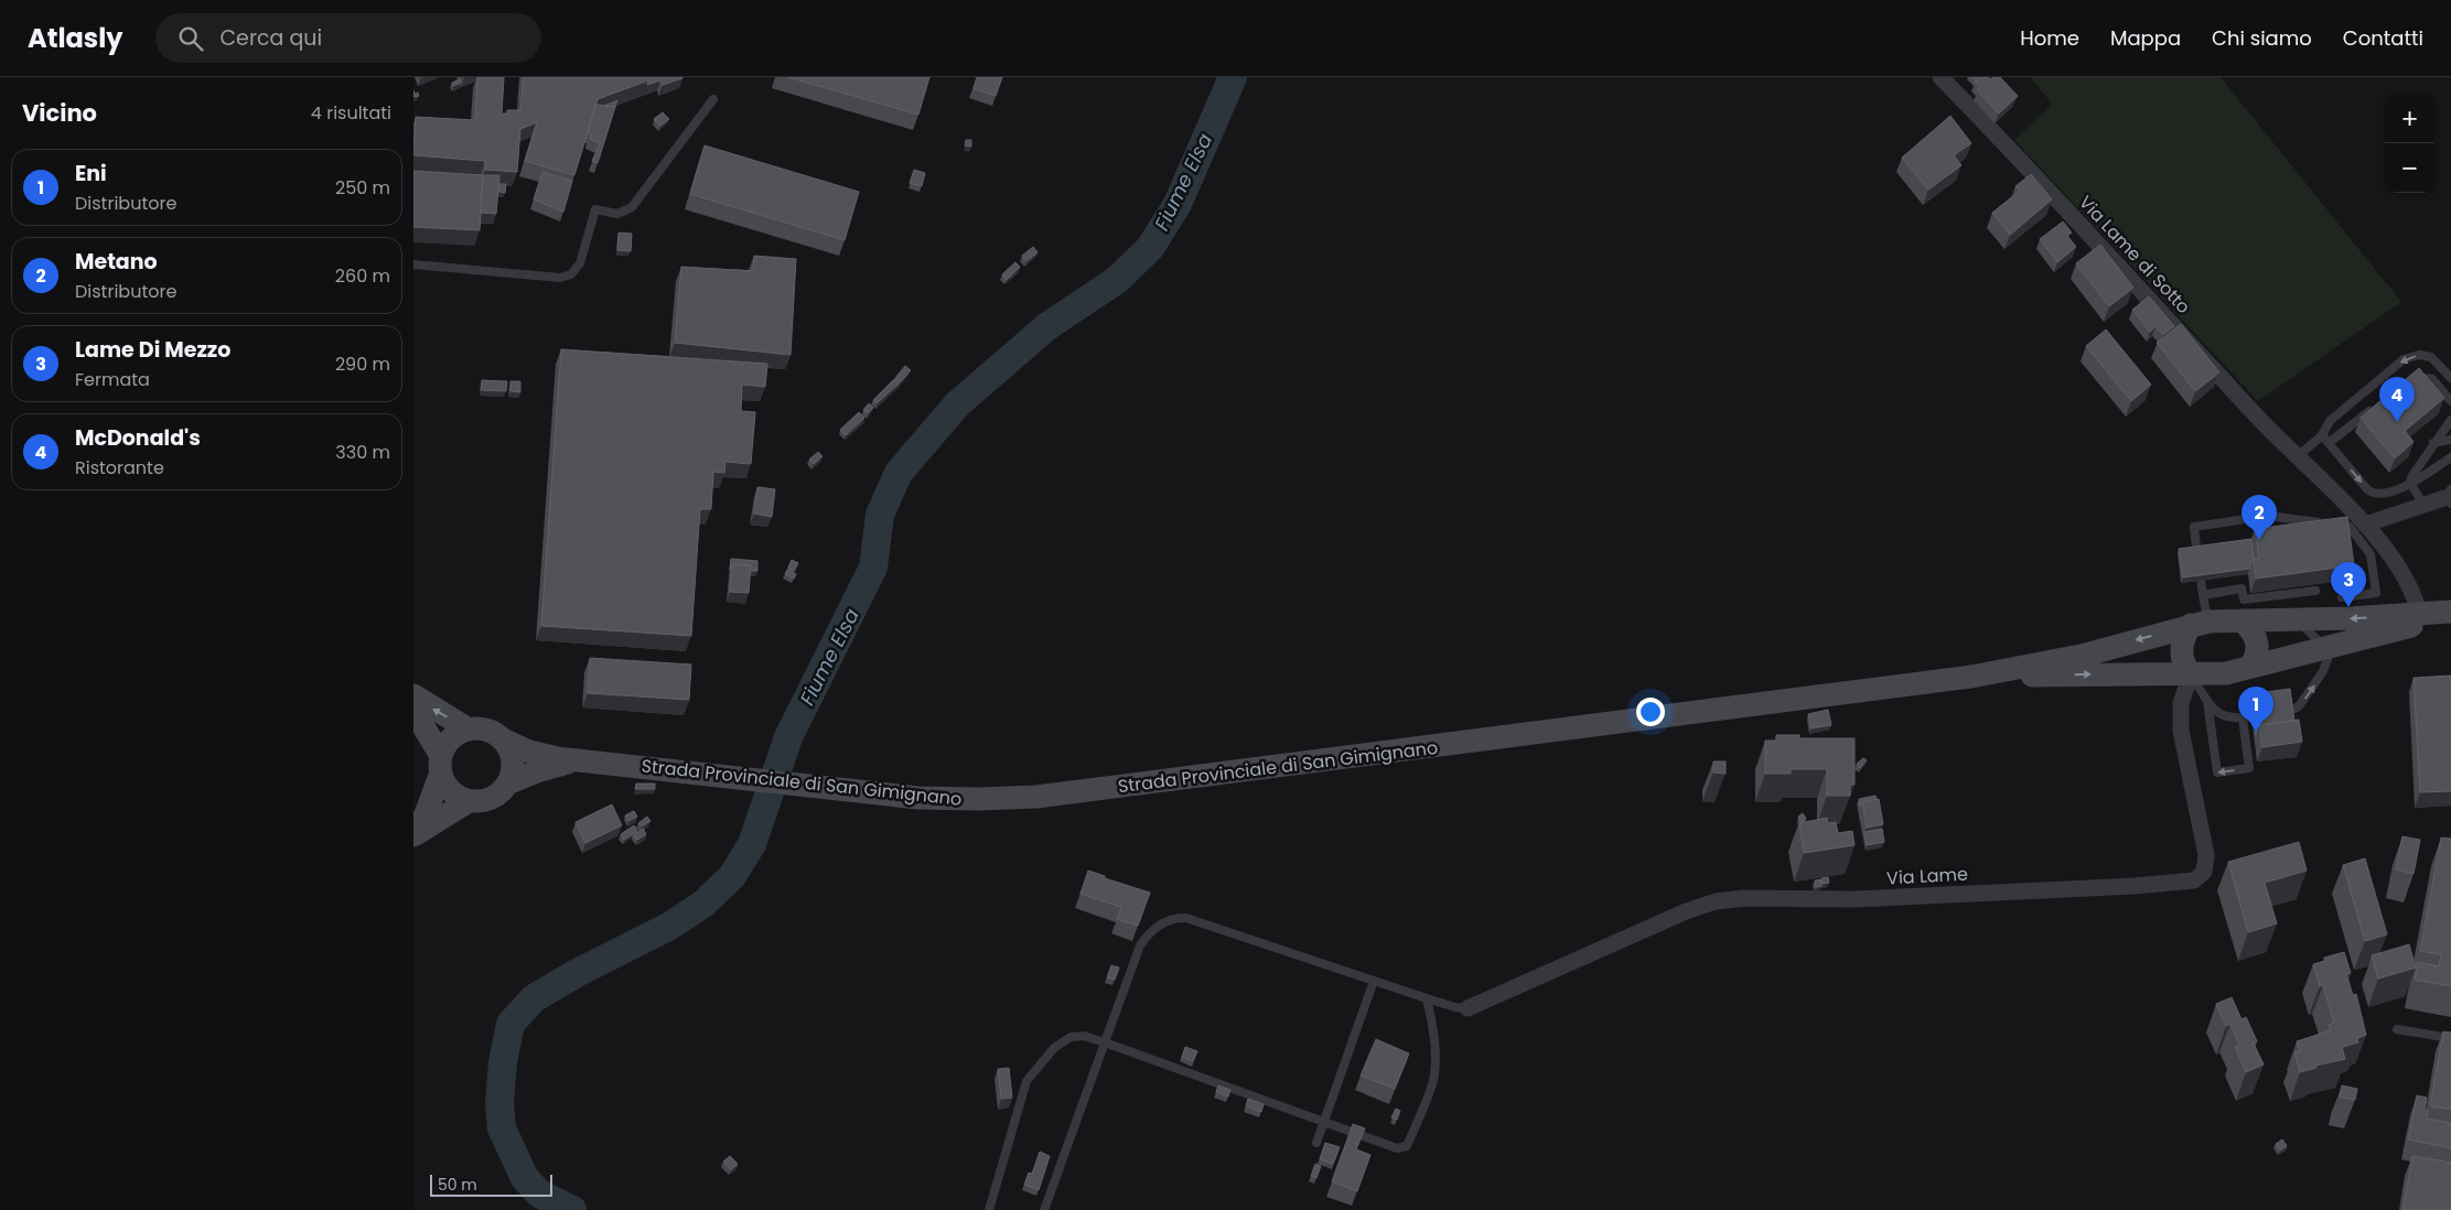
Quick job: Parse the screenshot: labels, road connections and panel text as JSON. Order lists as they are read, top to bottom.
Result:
{
  "streets": {
    "main road": ["Strada Provinciale di San Gimignano"],
    "street": ["Via Lame di Sotto", "Via Lame"]
  },
  "crossings": [
    ["Via Lame di Sotto", "Strada Provinciale di San Gimignano"],
    ["Strada Provinciale di San Gimignano", "Via Lame"]
  ],
  "water": ["Fiume Elsa"],
  "scale_bar": "50 m",
  "page": {
    "header": "Atlasly",
    "search": "Cerca qui",
    "nav": [
      "Home",
      "Mappa",
      "Chi siamo",
      "Contatti"
    ],
    "heading": ["Vicino", "4 risultati"],
    "map_buttons": ["+", "−"],
    "list": [
      {
        "mark": "1",
        "name": "Eni",
        "note": "Distributore",
        "value": "250 m"
      },
      {
        "mark": "2",
        "name": "Metano",
        "note": "Distributore",
        "value": "260 m"
      },
      {
        "mark": "3",
        "name": "Lame Di Mezzo",
        "note": "Fermata",
        "value": "290 m"
      },
      {
        "mark": "4",
        "name": "McDonald's",
        "note": "Ristorante",
        "value": "330 m"
      }
    ],
    "pins": [
      "4",
      "2",
      "3",
      "1"
    ],
    "scale": "50 m"
  }
}
